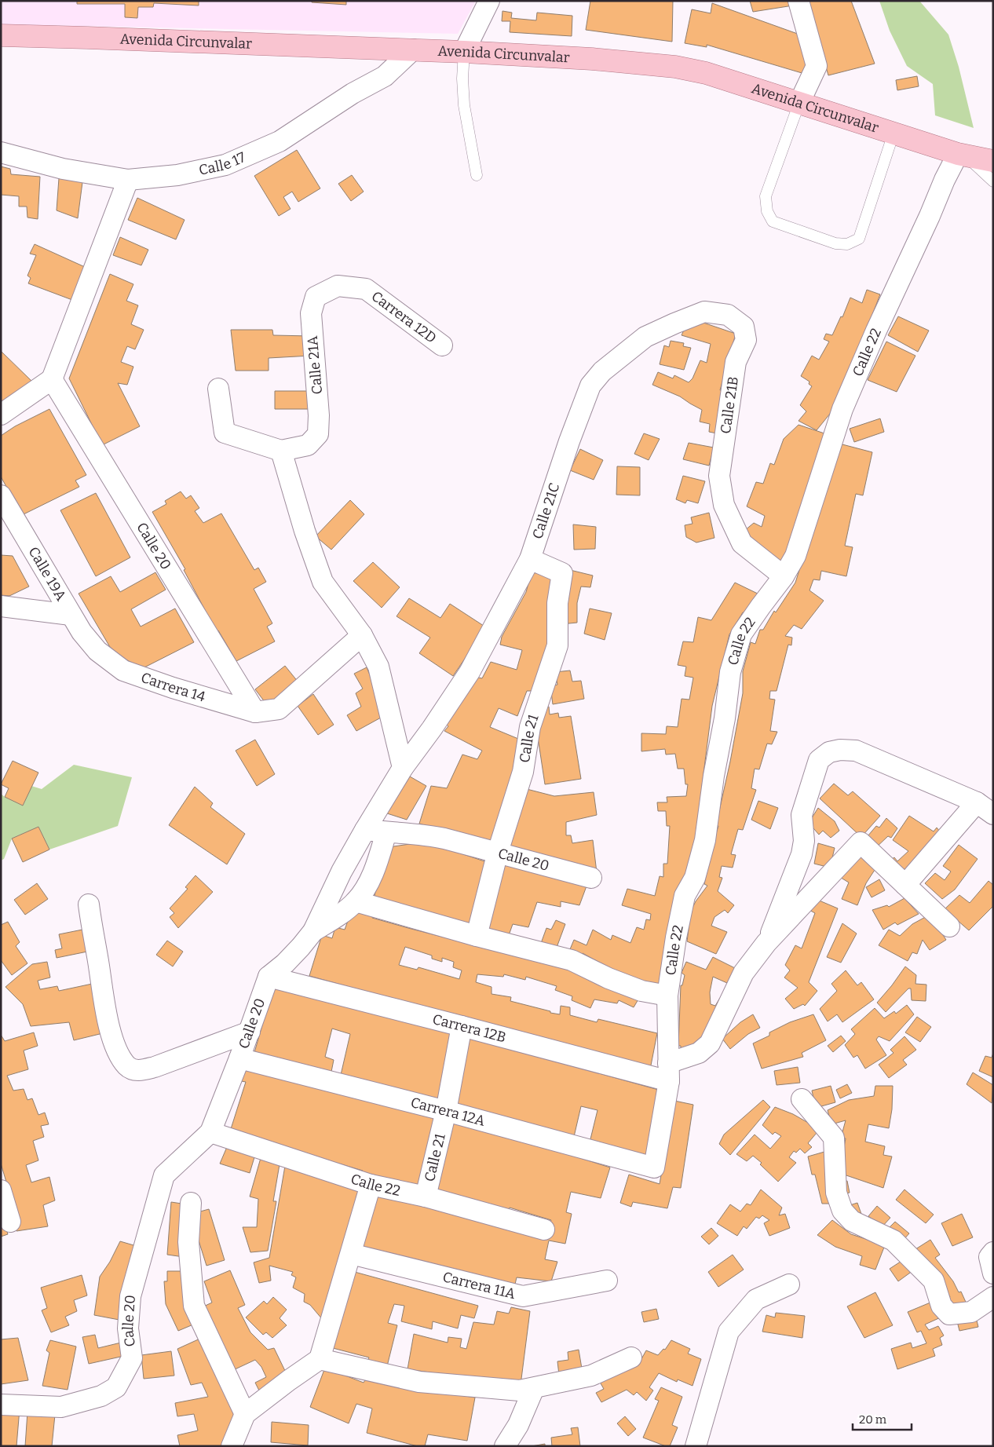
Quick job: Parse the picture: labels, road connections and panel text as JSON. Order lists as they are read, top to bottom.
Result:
{
  "streets": {
    "main road": ["Avenida Circunvalar"],
    "street": [
      "Calle 17",
      "Carrera 12D",
      "Calle 22",
      "Calle 21A",
      "Calle 21B",
      "Calle 21C",
      "Calle 20",
      "Calle 19A",
      "Carrera 14",
      "Calle 21",
      "Carrera 12B",
      "Carrera 12A",
      "Carrera 11A"
    ]
  },
  "crossings": [
    ["Avenida Circunvalar", "Calle 17"],
    ["Avenida Circunvalar", "Calle 22"],
    ["Carrera 12D", "Calle 21A"],
    ["Calle 22", "Calle 21B"],
    ["Calle 22", "Calle 20"],
    ["Calle 22", "Calle 21"],
    ["Calle 22", "Carrera 12B"],
    ["Calle 22", "Carrera 12A"],
    ["Calle 21B", "Calle 21C"],
    ["Calle 21C", "Calle 20"],
    ["Calle 21C", "Calle 21"],
    ["Calle 20", "Carrera 14"],
    ["Calle 20", "Calle 21"],
    ["Calle 20", "Carrera 12B"],
    ["Calle 20", "Carrera 12A"],
    ["Calle 19A", "Carrera 14"],
    ["Calle 21", "Carrera 12B"],
    ["Calle 21", "Carrera 12A"]
  ],
  "scale_bar": "20 m"
}
